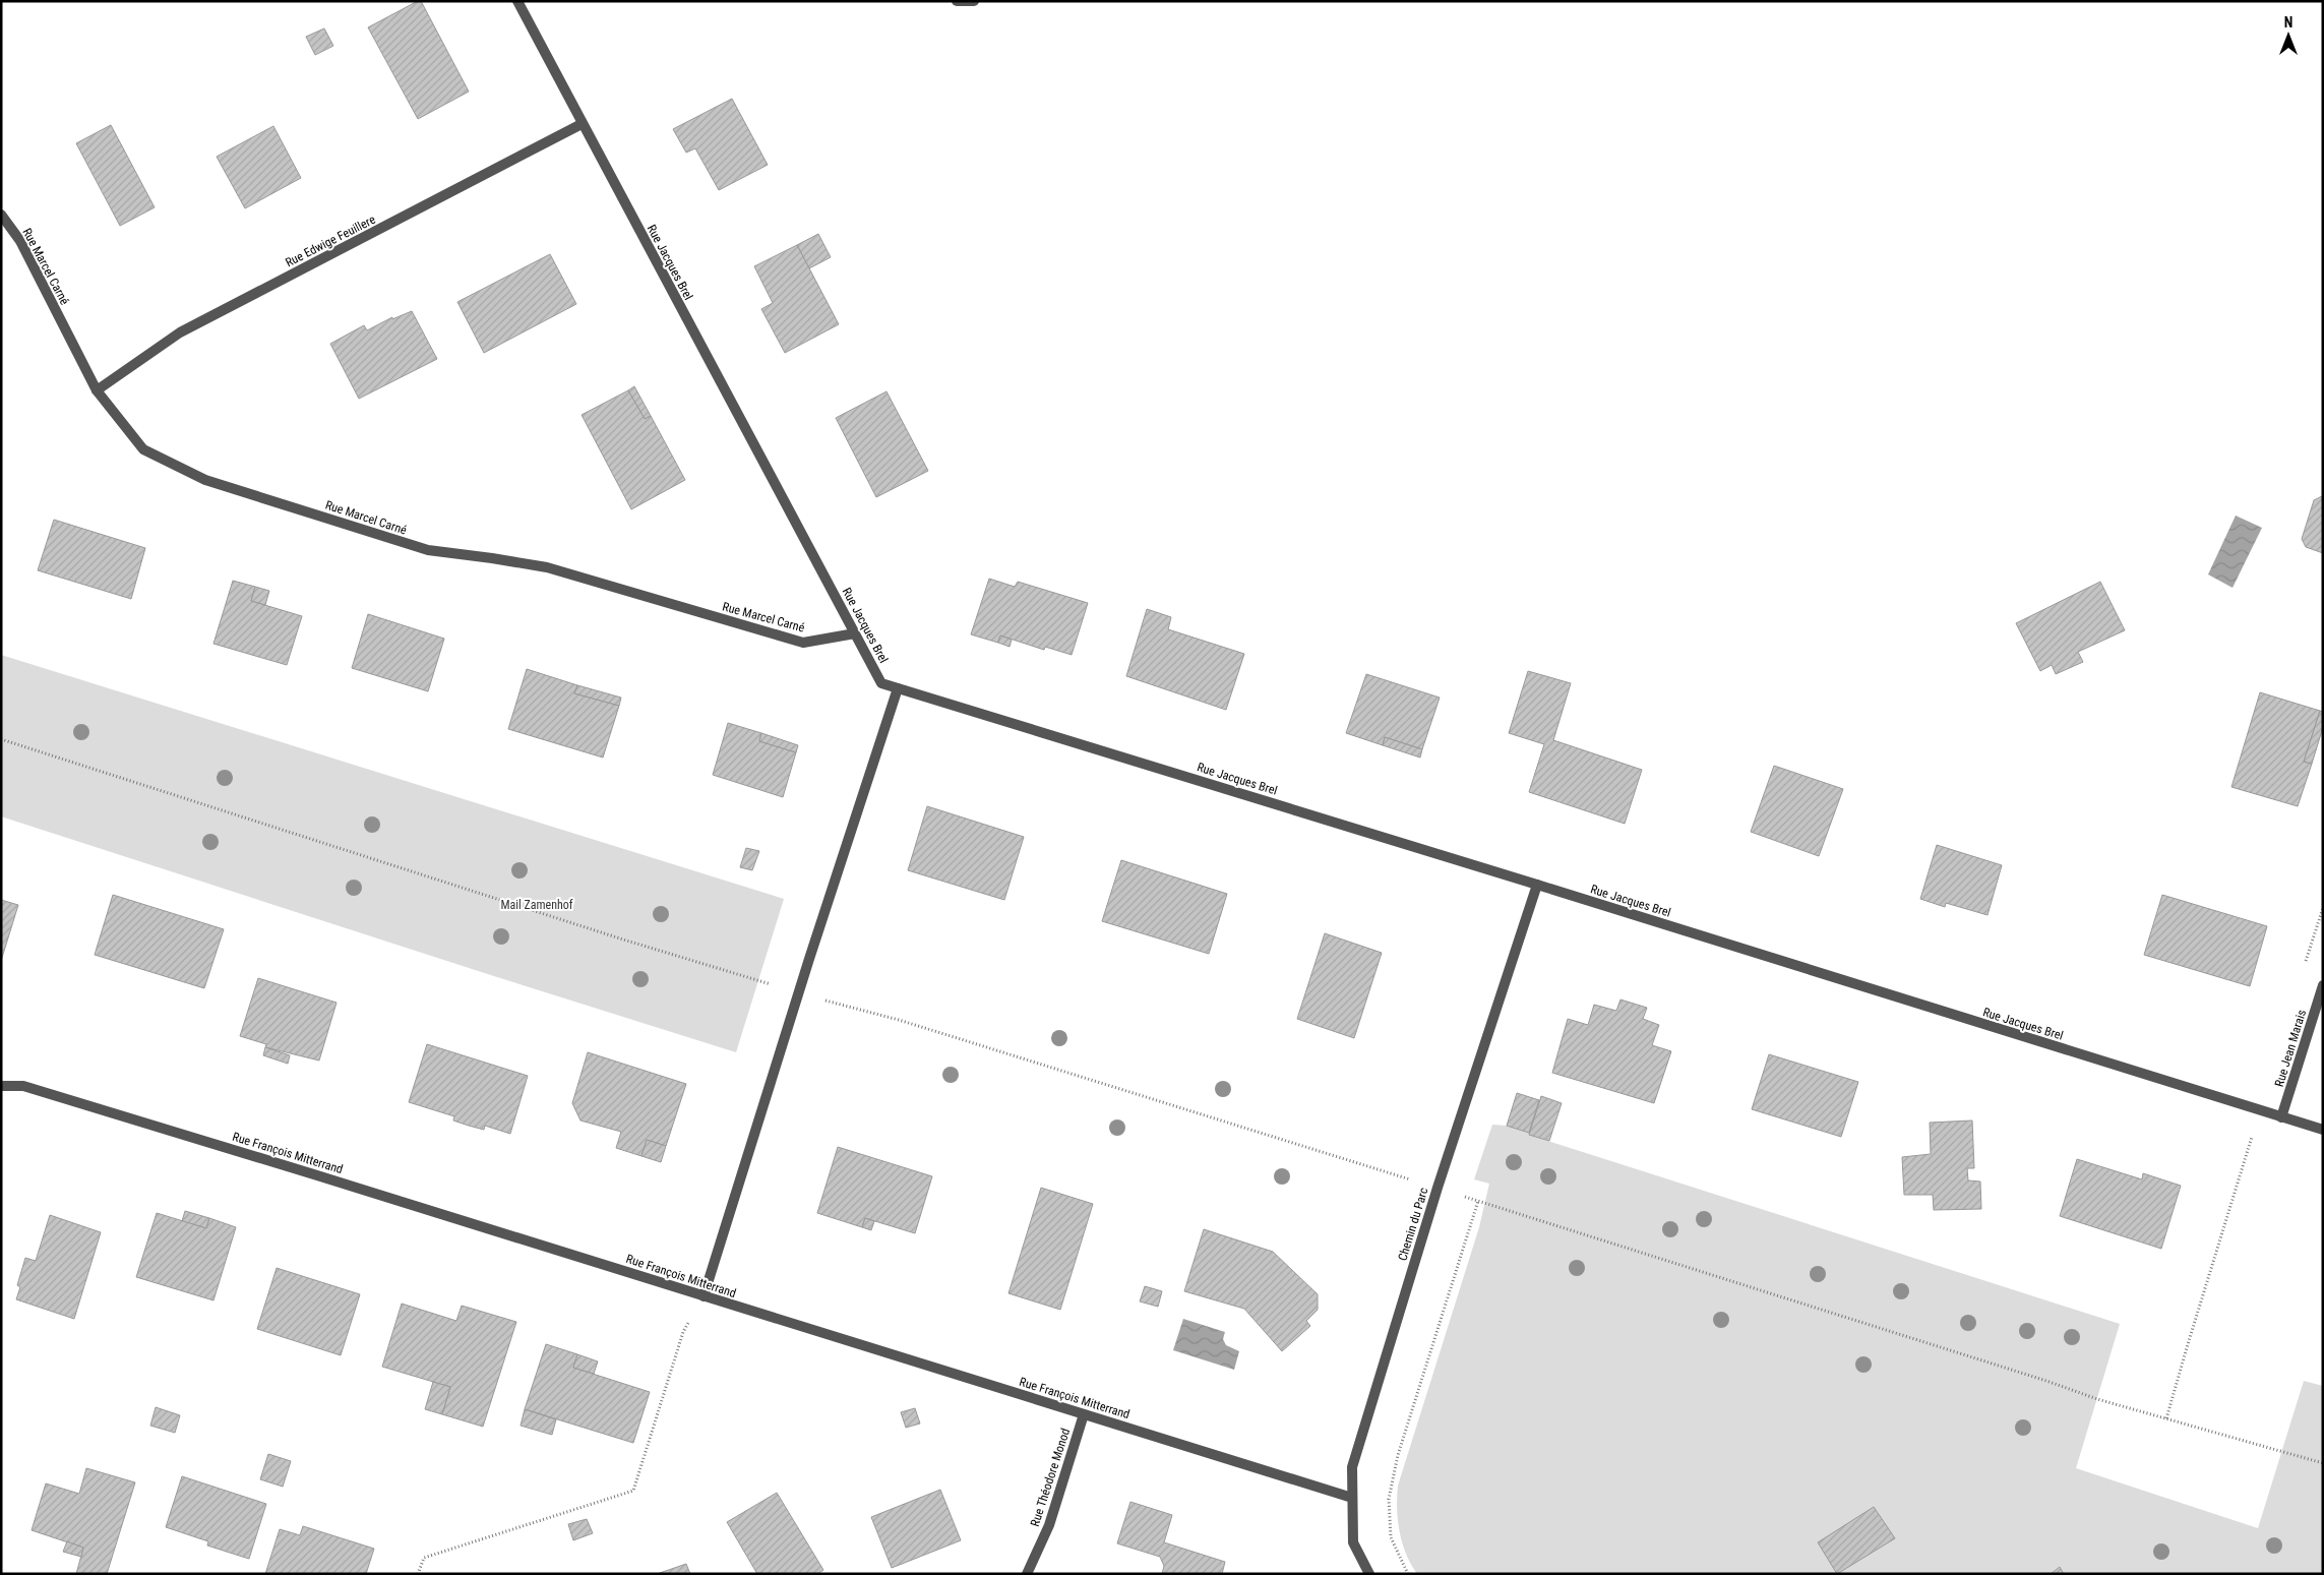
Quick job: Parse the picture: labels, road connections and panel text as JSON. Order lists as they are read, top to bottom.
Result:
{
  "streets": {
    "street": [
      "Rue Edwige Feuillere",
      "Rue Jacques Brel",
      "Rue Marcel Carné",
      "Rue Jean Marais",
      "Rue François Mitterrand",
      "Chemin du Parc",
      "Rue Théodore Monod"
    ]
  },
  "crossings": [
    ["Rue Edwige Feuillere", "Rue Jacques Brel"],
    ["Rue Edwige Feuillere", "Rue Marcel Carné"],
    ["Rue Jacques Brel", "Rue Marcel Carné"],
    ["Rue Jacques Brel", "Rue Jean Marais"],
    ["Rue Jacques Brel", "Chemin du Parc"],
    ["Rue François Mitterrand", "Chemin du Parc"],
    ["Rue François Mitterrand", "Rue Théodore Monod"]
  ],
  "parks": ["Mail Zamenhof"],
  "north": "top"
}
